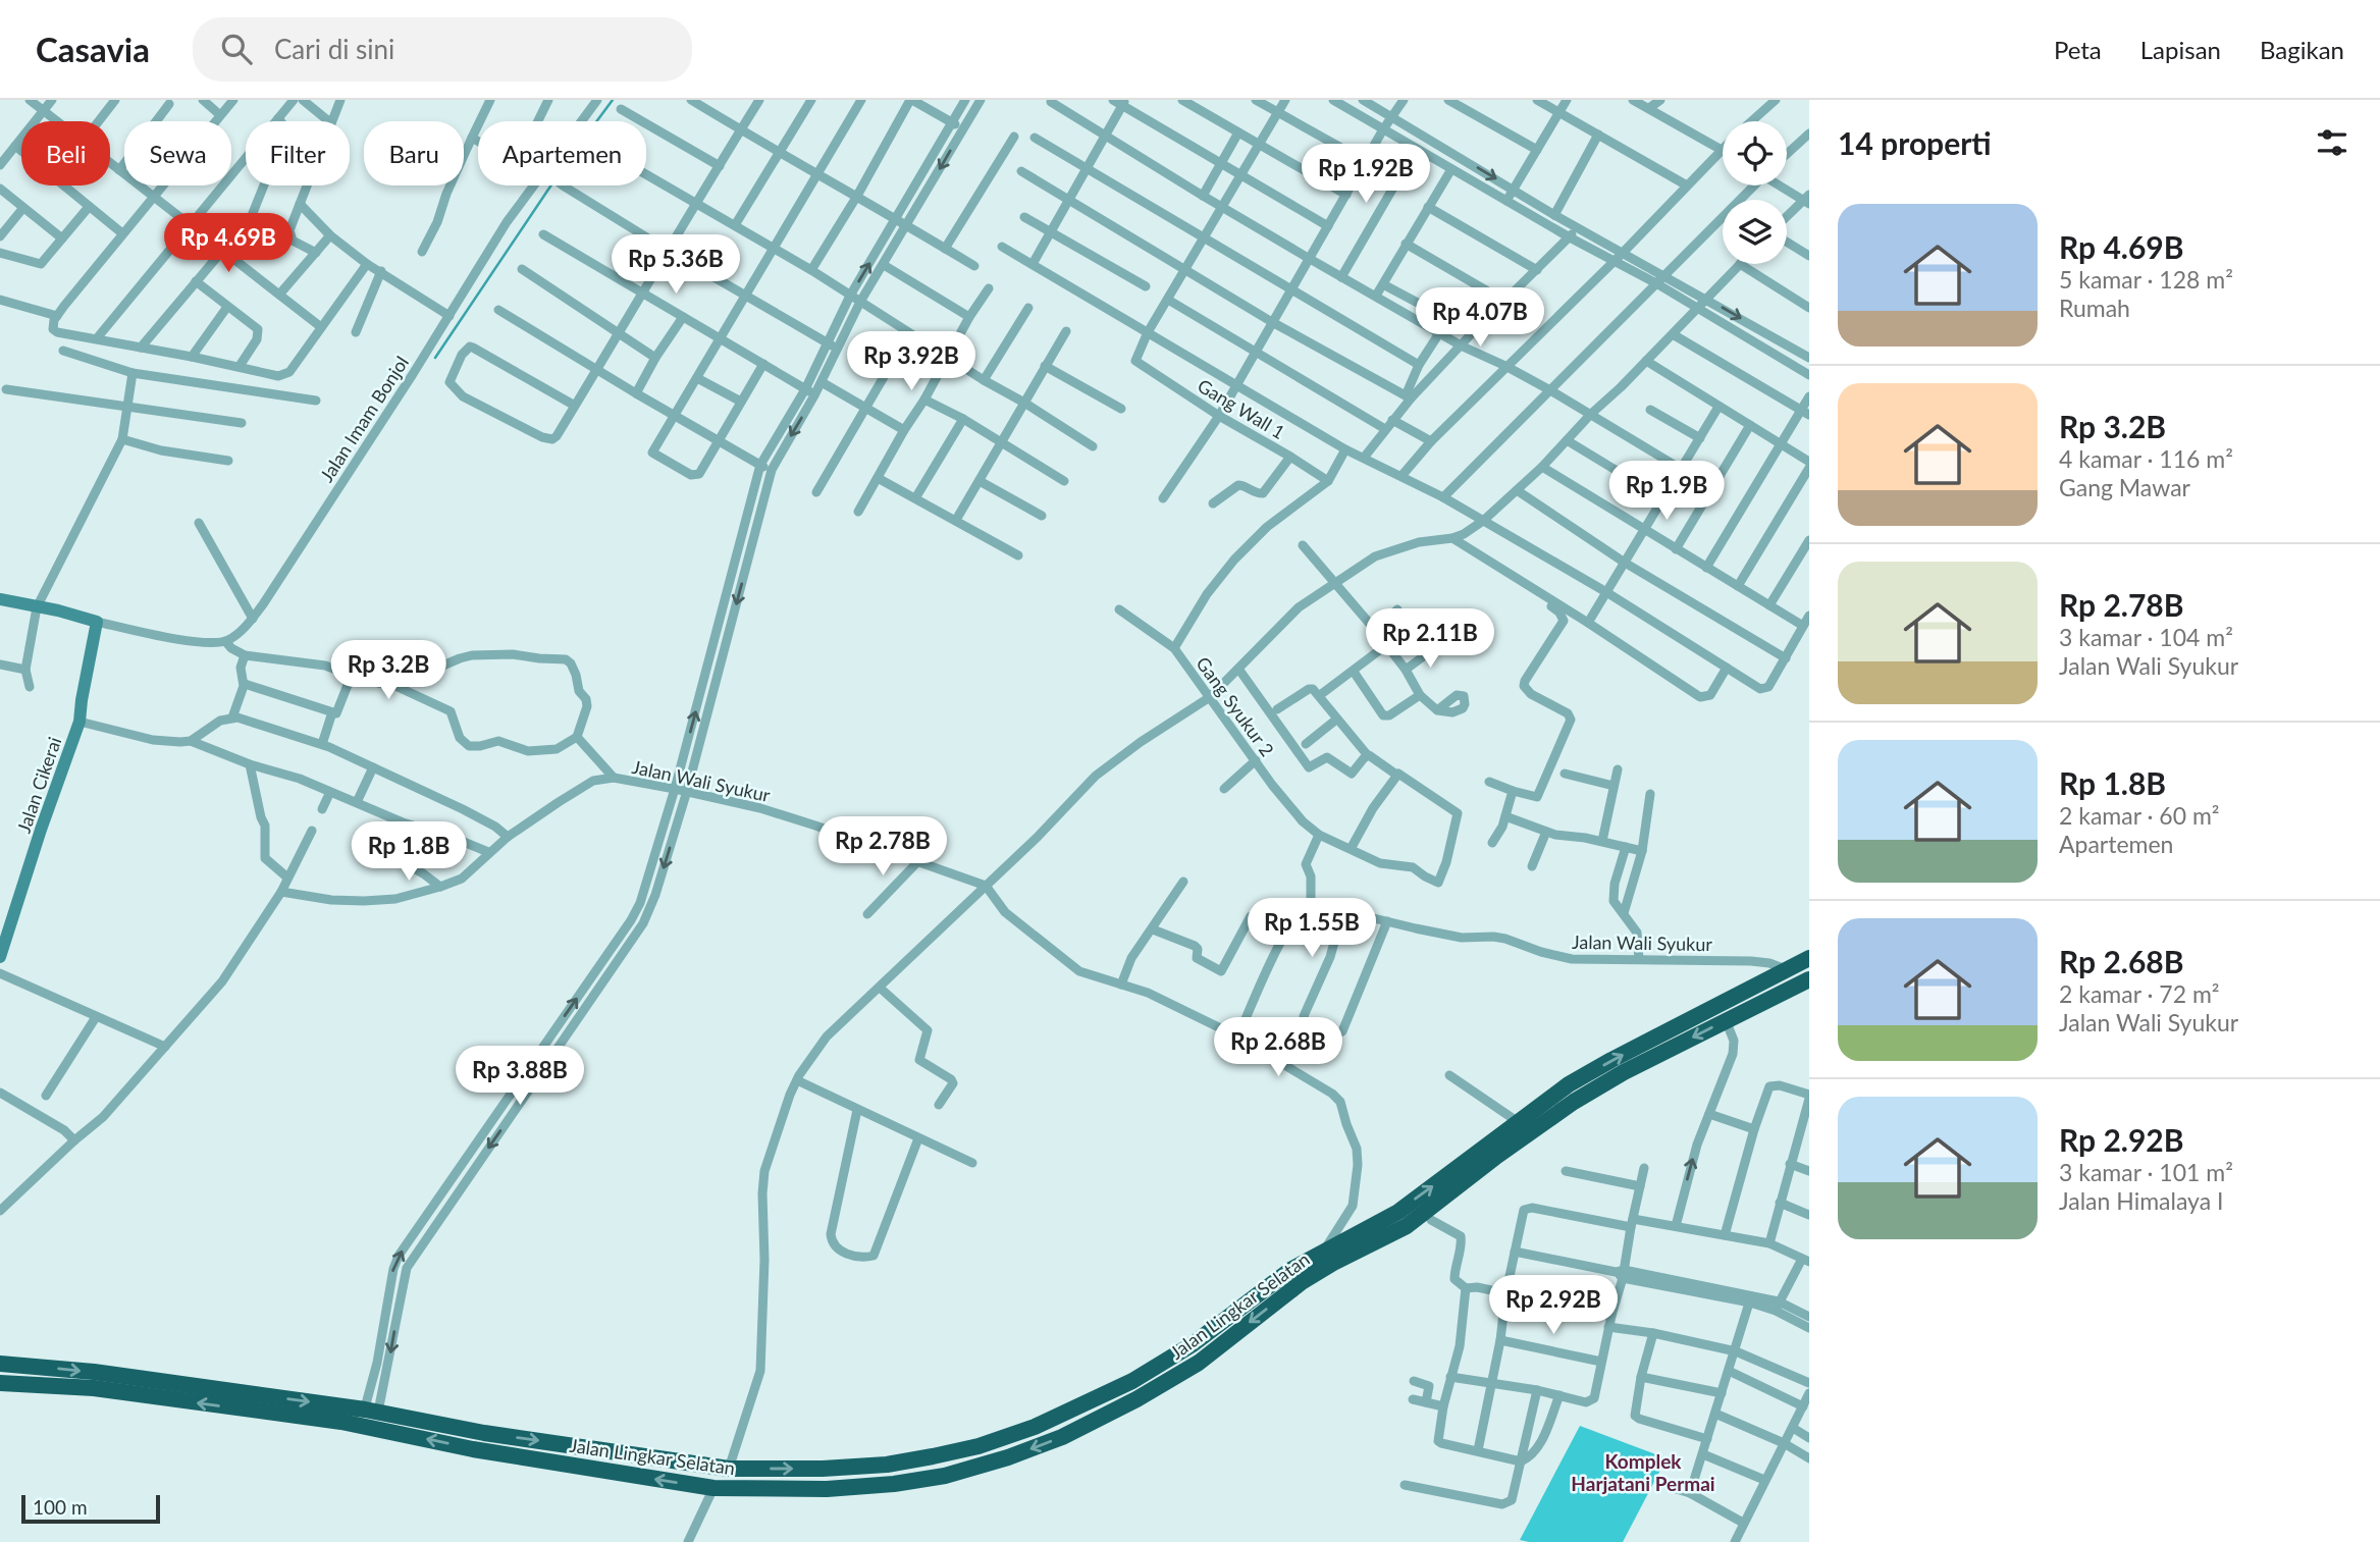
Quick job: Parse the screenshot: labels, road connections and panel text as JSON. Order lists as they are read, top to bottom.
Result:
{
  "streets": {
    "highway": ["Jalan Lingkar Selatan"],
    "street": [
      "Gang Wall 1",
      "Jalan Imam Bonjol",
      "Gang Syukur 2",
      "Jalan Wali Syukur",
      "Jalan Cikerai"
    ]
  },
  "crossings": [
    ["Gang Wall 1", "Gang Syukur 2"],
    ["Jalan Wali Syukur", "Jalan Lingkar Selatan"]
  ],
  "districts": ["Komplek Harjatani Permai"],
  "scale_bar": "100 m",
  "page": {
    "header": "Casavia",
    "search": "Cari di sini",
    "nav": ["Peta", "Lapisan", "Bagikan"],
    "heading": "14 properti",
    "chip": [
      "Beli",
      "Sewa",
      "Filter",
      "Baru",
      "Apartemen"
    ],
    "price": [
      "Rp 1.92B",
      "Rp 4.69B",
      "Rp 5.36B",
      "Rp 4.07B",
      "Rp 3.92B",
      "Rp 1.9B",
      "Rp 2.11B",
      "Rp 3.2B",
      "Rp 2.78B",
      "Rp 1.8B",
      "Rp 1.55B",
      "Rp 2.68B",
      "Rp 3.88B",
      "Rp 2.92B"
    ],
    "list": [
      {
        "name": "Rp 4.69B",
        "note": "5 kamar · 128 m² · Rumah"
      },
      {
        "name": "Rp 3.2B",
        "note": "4 kamar · 116 m² · Gang Mawar"
      },
      {
        "name": "Rp 2.78B",
        "note": "3 kamar · 104 m² · Jalan Wali Syukur"
      },
      {
        "name": "Rp 1.8B",
        "note": "2 kamar · 60 m² · Apartemen"
      },
      {
        "name": "Rp 2.68B",
        "note": "2 kamar · 72 m² · Jalan Wali Syukur"
      },
      {
        "name": "Rp 2.92B",
        "note": "3 kamar · 101 m² · Jalan Himalaya I"
      }
    ],
    "scale": "100 m"
  }
}
